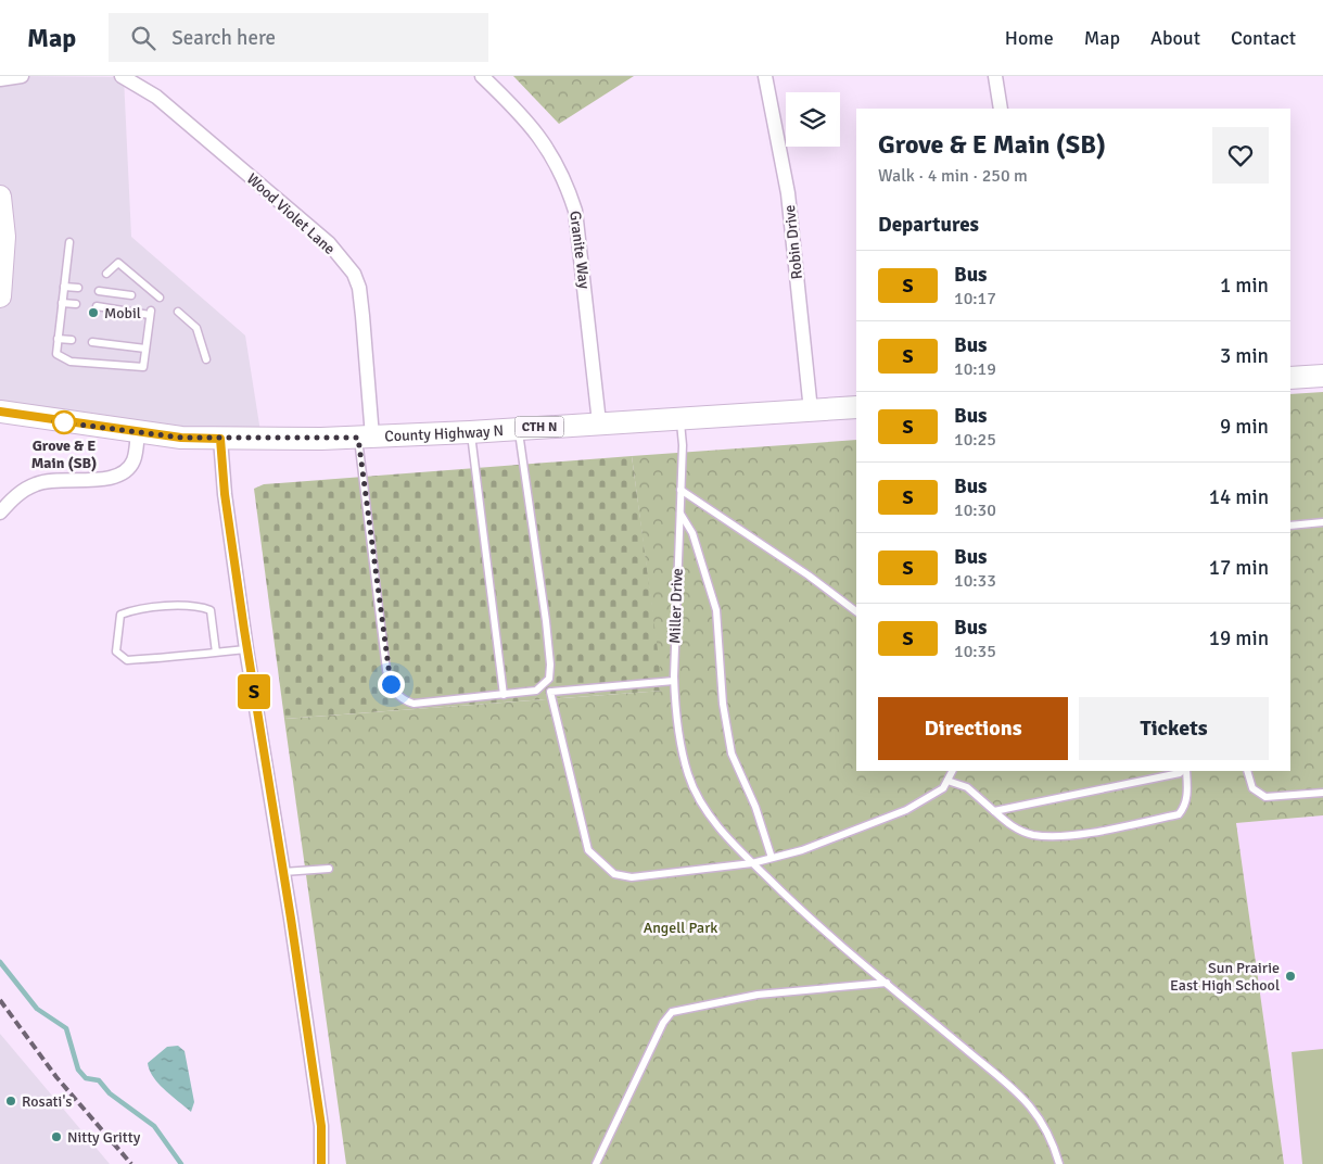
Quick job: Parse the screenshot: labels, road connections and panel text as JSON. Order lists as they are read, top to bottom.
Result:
{
  "streets": {
    "main road": ["CTH N", "County Highway N"],
    "street": ["Wood Violet Lane", "Robin Drive", "Granite Way"],
    "lane": ["Miller Drive"]
  },
  "crossings": [
    ["Wood Violet Lane", "County Highway N"],
    ["Robin Drive", "County Highway N"],
    ["Granite Way", "County Highway N"],
    ["County Highway N", "Miller Drive"]
  ],
  "parks": ["Angell Park"],
  "places": [
    "Mobil",
    "Grove & E Main (SB)",
    "Sun Prairie East High School",
    "Rosati's",
    "Nitty Gritty"
  ],
  "lines": ["bus line S"],
  "page": {
    "header": "Map",
    "search": "Search here",
    "nav": [
      "Home",
      "Map",
      "About",
      "Contact"
    ],
    "on_map": "S",
    "heading": [
      ["Grove & E Main (SB)", "Walk · 4 min · 250 m"],
      "Departures"
    ],
    "list": [
      {
        "mark": "S",
        "name": "Bus",
        "note": "10:17",
        "value": "1 min"
      },
      {
        "mark": "S",
        "name": "Bus",
        "note": "10:19",
        "value": "3 min"
      },
      {
        "mark": "S",
        "name": "Bus",
        "note": "10:25",
        "value": "9 min"
      },
      {
        "mark": "S",
        "name": "Bus",
        "note": "10:30",
        "value": "14 min"
      },
      {
        "mark": "S",
        "name": "Bus",
        "note": "10:33",
        "value": "17 min"
      },
      {
        "mark": "S",
        "name": "Bus",
        "note": "10:35",
        "value": "19 min"
      }
    ],
    "buttons": ["Directions", "Tickets"]
  }
}
